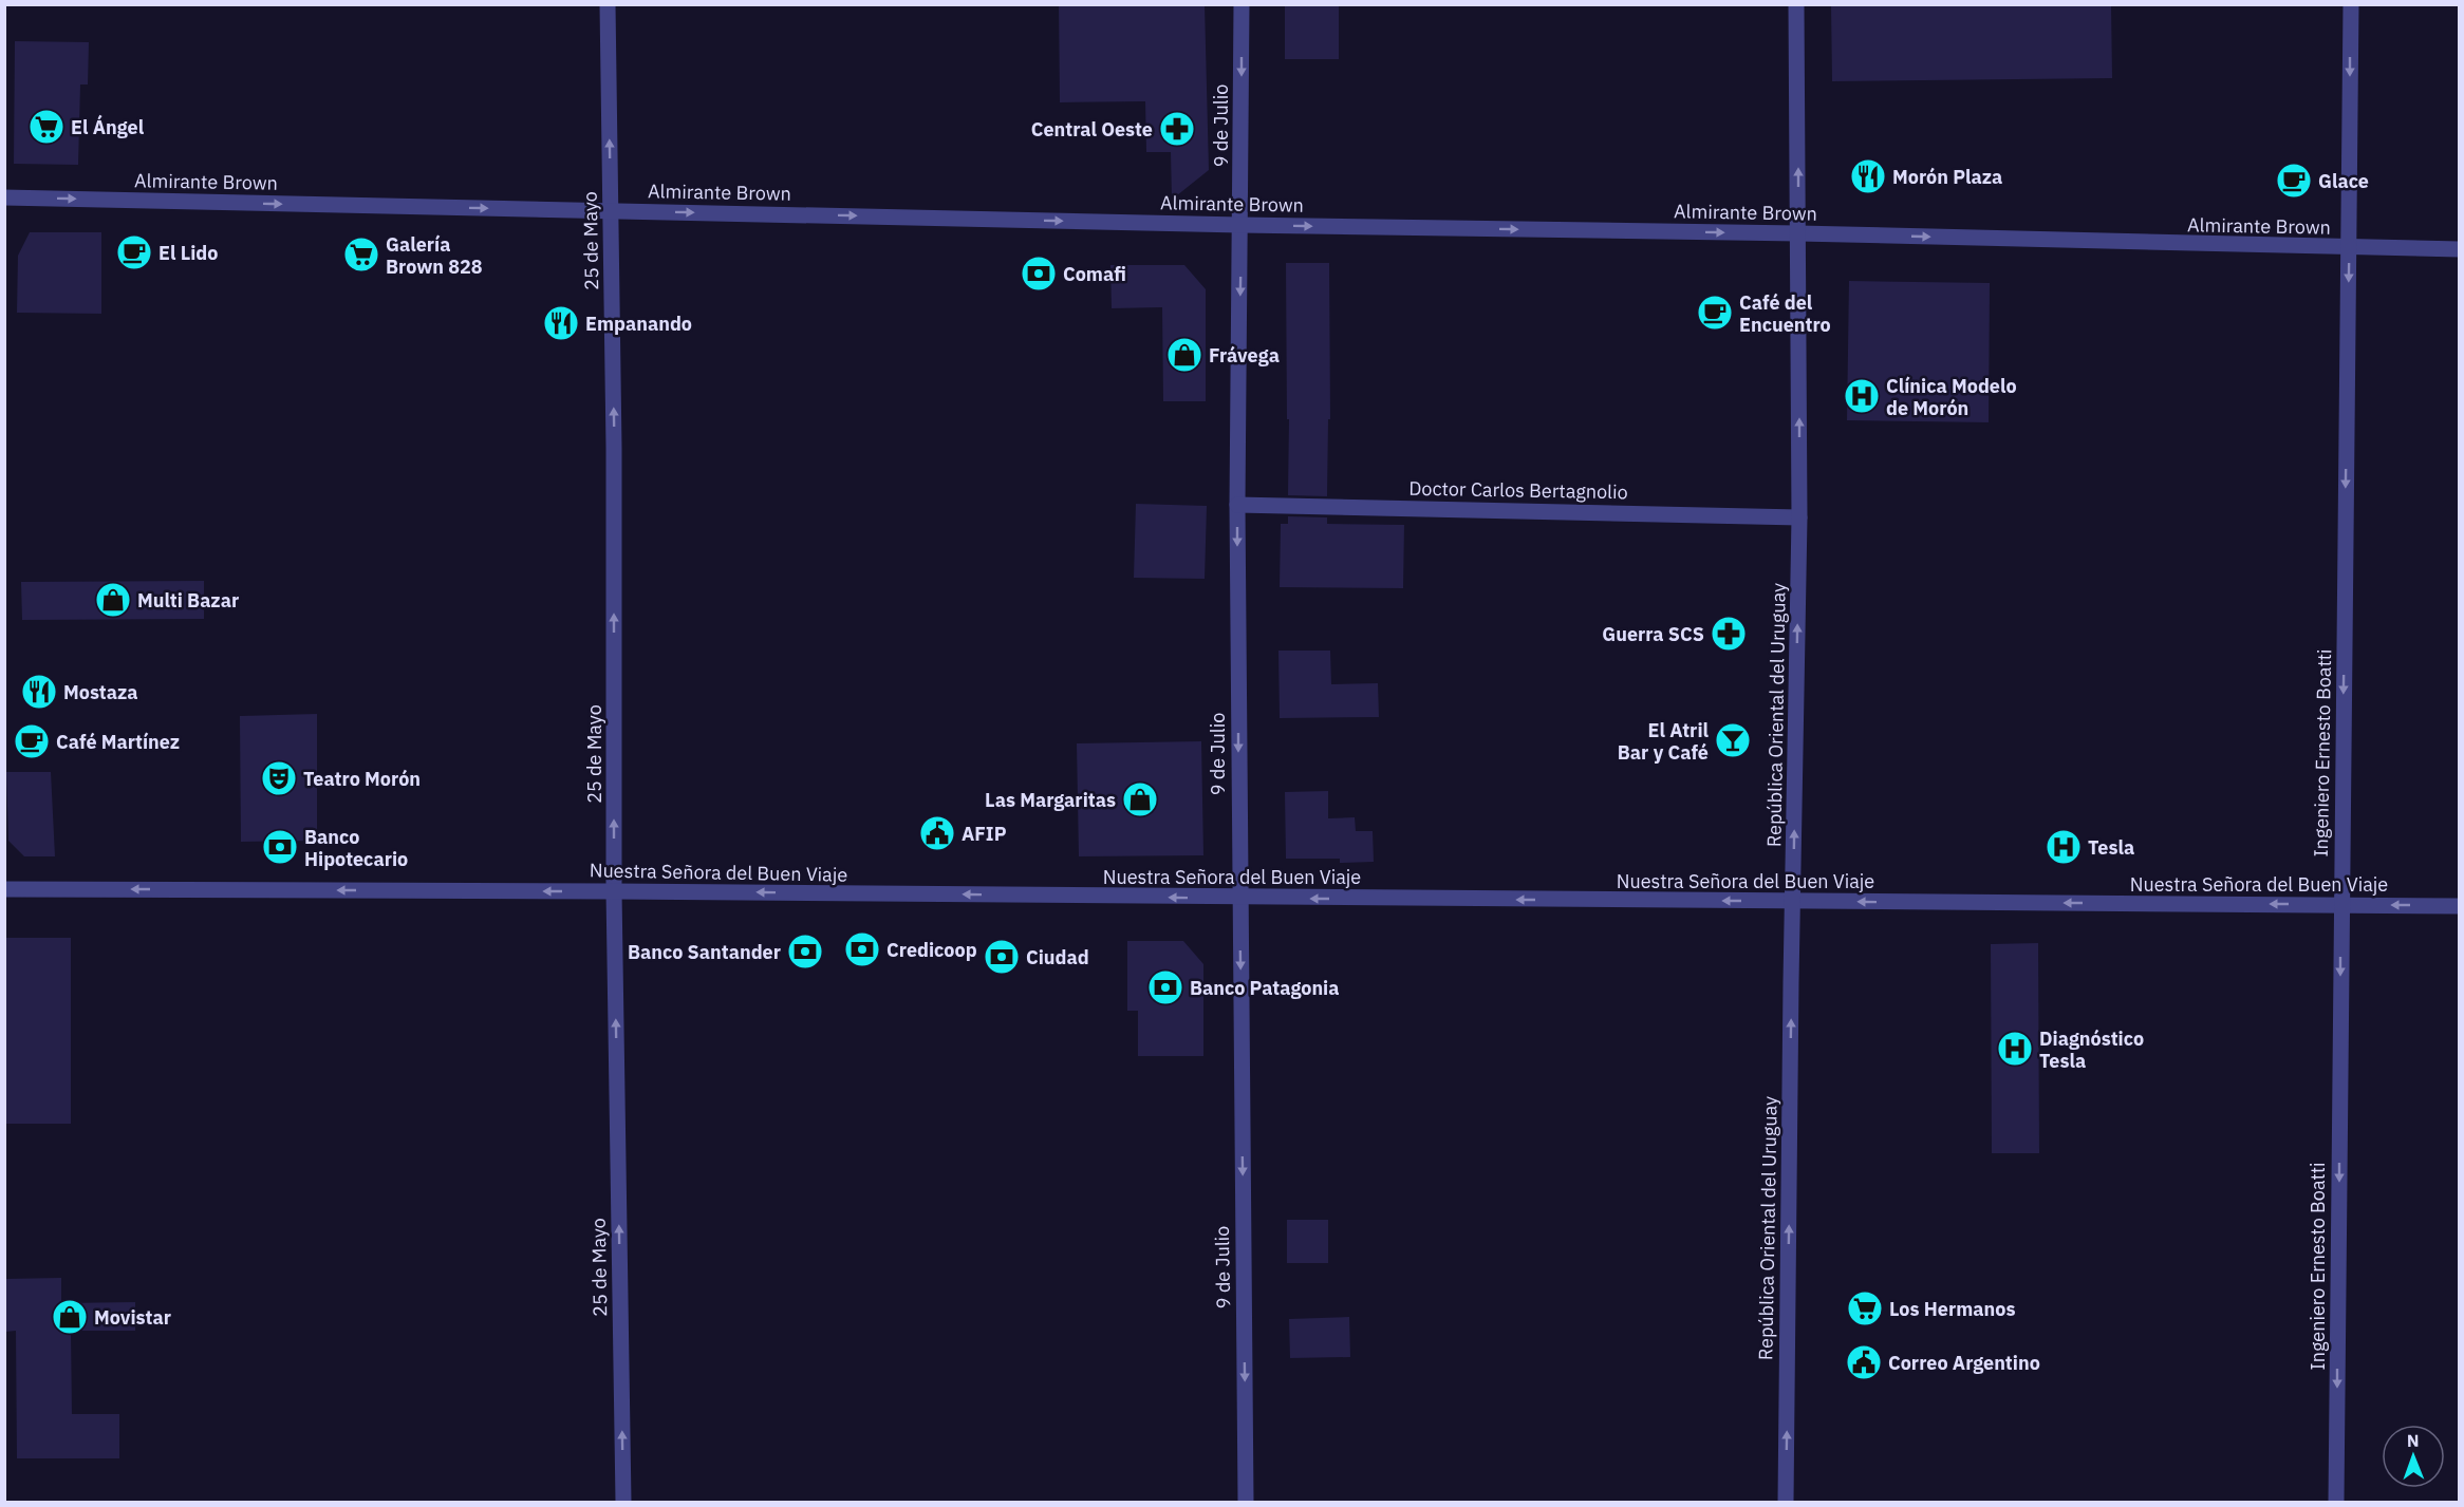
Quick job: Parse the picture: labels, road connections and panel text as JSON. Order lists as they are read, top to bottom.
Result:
{
  "streets": {
    "street": [
      "9 de Julio",
      "Almirante Brown",
      "25 de Mayo",
      "Doctor Carlos Bertagnolio",
      "República Oriental del Uruguay",
      "Ingeniero Ernesto Boatti",
      "Nuestra Señora del Buen Viaje"
    ]
  },
  "crossings": [
    ["9 de Julio", "Almirante Brown"],
    ["9 de Julio", "Doctor Carlos Bertagnolio"],
    ["9 de Julio", "Nuestra Señora del Buen Viaje"],
    ["Almirante Brown", "25 de Mayo"],
    ["Almirante Brown", "República Oriental del Uruguay"],
    ["Almirante Brown", "Ingeniero Ernesto Boatti"],
    ["25 de Mayo", "Nuestra Señora del Buen Viaje"],
    ["Doctor Carlos Bertagnolio", "República Oriental del Uruguay"],
    ["República Oriental del Uruguay", "Nuestra Señora del Buen Viaje"],
    ["Ingeniero Ernesto Boatti", "Nuestra Señora del Buen Viaje"]
  ],
  "one_way": [
    "9 de Julio",
    "Almirante Brown",
    "25 de Mayo",
    "República Oriental del Uruguay",
    "Ingeniero Ernesto Boatti",
    "Nuestra Señora del Buen Viaje"
  ],
  "places": {
    "supermarket": ["El Ángel", "Galería Brown 828", "Los Hermanos"],
    "pharmacy": ["Central Oeste", "Guerra SCS"],
    "restaurant": ["Morón Plaza", "Empanando", "Mostaza"],
    "cafe": [
      "Glace",
      "El Lido",
      "Café del Encuentro",
      "Café Martínez"
    ],
    "bank": [
      "Comafi",
      "Banco Hipotecario",
      "Credicoop",
      "Banco Santander",
      "Ciudad",
      "Banco Patagonia"
    ],
    "shop": [
      "Frávega",
      "Multi Bazar",
      "Las Margaritas",
      "Movistar"
    ],
    "hospital": ["Clínica Modelo de Morón", "Tesla", "Diagnóstico Tesla"],
    "bar": ["El Atril Bar y Café"],
    "theatre": ["Teatro Morón"],
    "public building": ["AFIP", "Correo Argentino"]
  },
  "north": "top"
}
